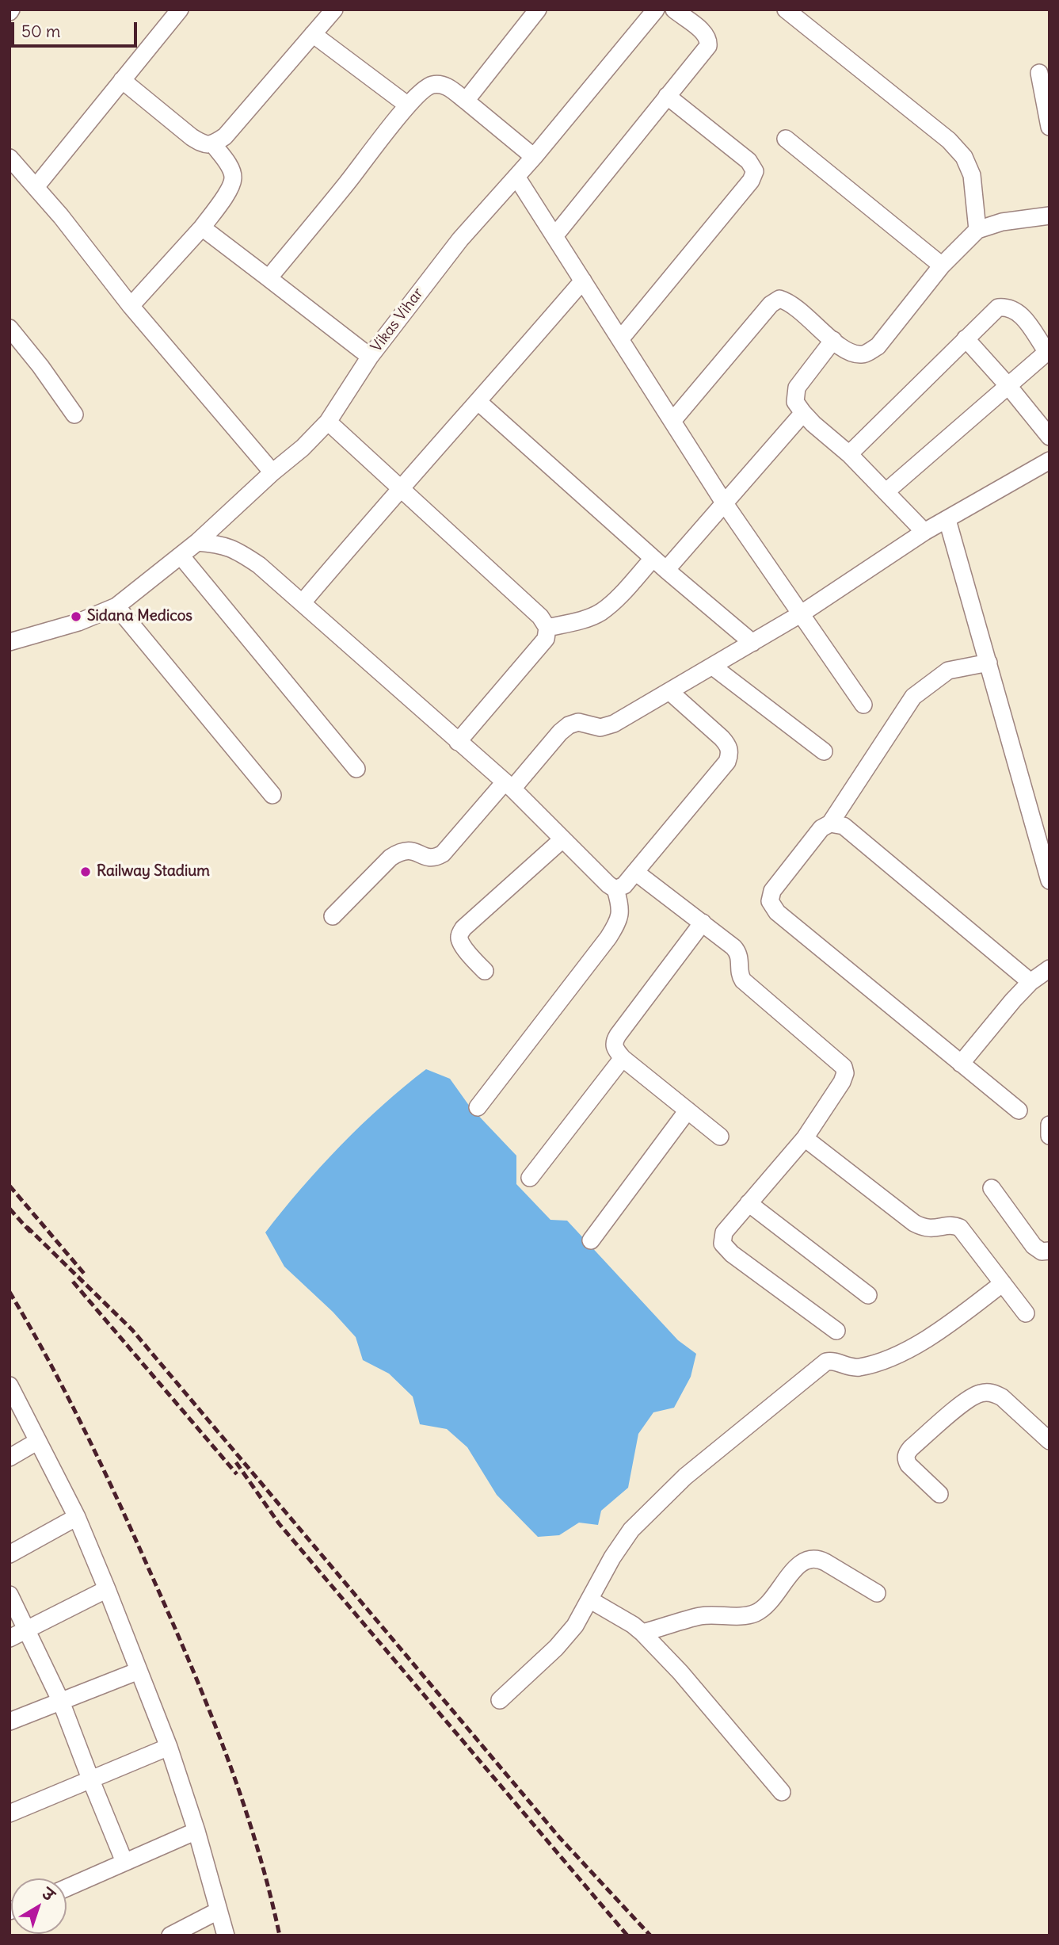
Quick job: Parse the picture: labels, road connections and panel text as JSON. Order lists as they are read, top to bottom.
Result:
{
  "streets": {
    "street": ["Vikas Vihar"]
  },
  "places": ["Sidana Medicos", "Railway Stadium"],
  "scale_bar": "50 m",
  "north": "top right"
}
